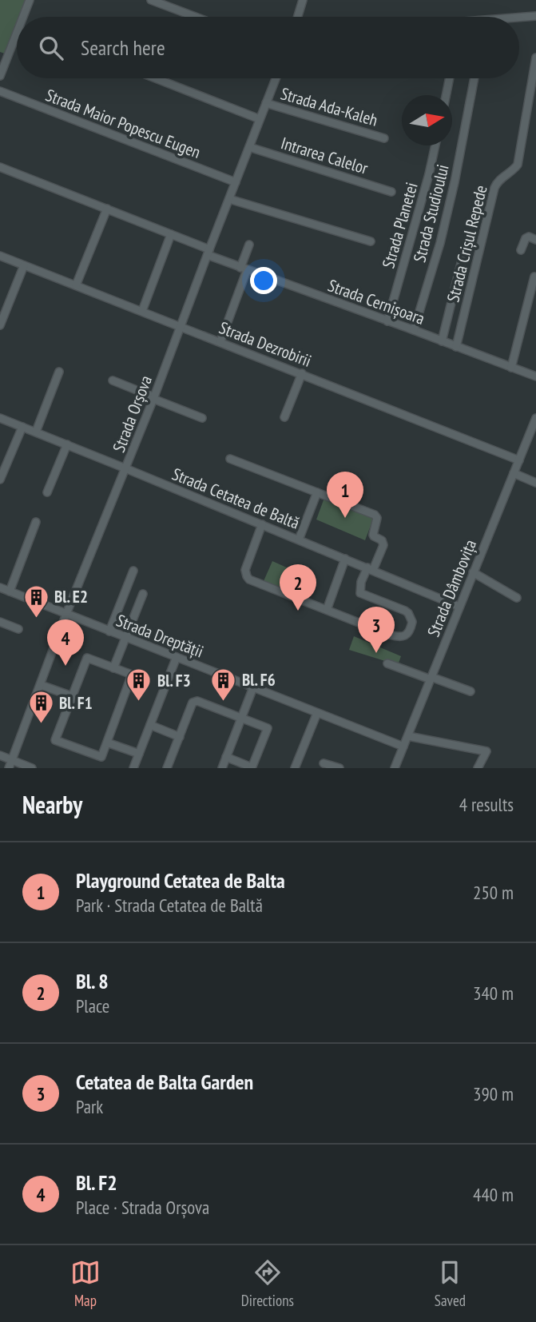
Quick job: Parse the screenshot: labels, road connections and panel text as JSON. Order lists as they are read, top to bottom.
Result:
{
  "streets": {
    "street": [
      "Strada Ada-Kaleh",
      "Strada Maior Popescu Eugen",
      "Intrarea Calelor",
      "Strada Studioului",
      "Strada Planetei",
      "Strada Crișul Repede",
      "Strada Cernișoara",
      "Strada Dezrobirii",
      "Strada Orșova",
      "Strada Cetatea de Baltă",
      "Strada Dâmbovița",
      "Strada Dreptății"
    ]
  },
  "crossings": [
    ["Strada Ada-Kaleh", "Strada Orșova"],
    ["Strada Maior Popescu Eugen", "Strada Orșova"],
    ["Intrarea Calelor", "Strada Orșova"],
    ["Strada Studioului", "Strada Cernișoara"],
    ["Strada Planetei", "Strada Cernișoara"],
    ["Strada Crișul Repede", "Strada Cernișoara"],
    ["Strada Cernișoara", "Strada Orșova"],
    ["Strada Dezrobirii", "Strada Orșova"],
    ["Strada Dezrobirii", "Strada Dâmbovița"],
    ["Strada Orșova", "Strada Cetatea de Baltă"],
    ["Strada Orșova", "Strada Dreptății"],
    ["Strada Cetatea de Baltă", "Strada Dâmbovița"],
    ["Strada Dâmbovița", "Strada Dreptății"]
  ],
  "places": {
    "building": [
      "Bl. E2",
      "Bl. F6",
      "Bl. F3",
      "Bl. F1"
    ]
  },
  "north": "right",
  "page": {
    "search": "Search here",
    "pins": [
      "1",
      "2",
      "3",
      "4"
    ],
    "heading": ["Nearby", "4 results"],
    "list": [
      {
        "mark": "1",
        "name": "Playground Cetatea de Balta",
        "note": "Park · Strada Cetatea de Baltă",
        "value": "250 m"
      },
      {
        "mark": "2",
        "name": "Bl. 8",
        "note": "Place",
        "value": "340 m"
      },
      {
        "mark": "3",
        "name": "Cetatea de Balta Garden",
        "note": "Park",
        "value": "390 m"
      },
      {
        "mark": "4",
        "name": "Bl. F2",
        "note": "Place · Strada Orșova",
        "value": "440 m"
      }
    ],
    "nav": ["Map", "Directions", "Saved"]
  }
}
